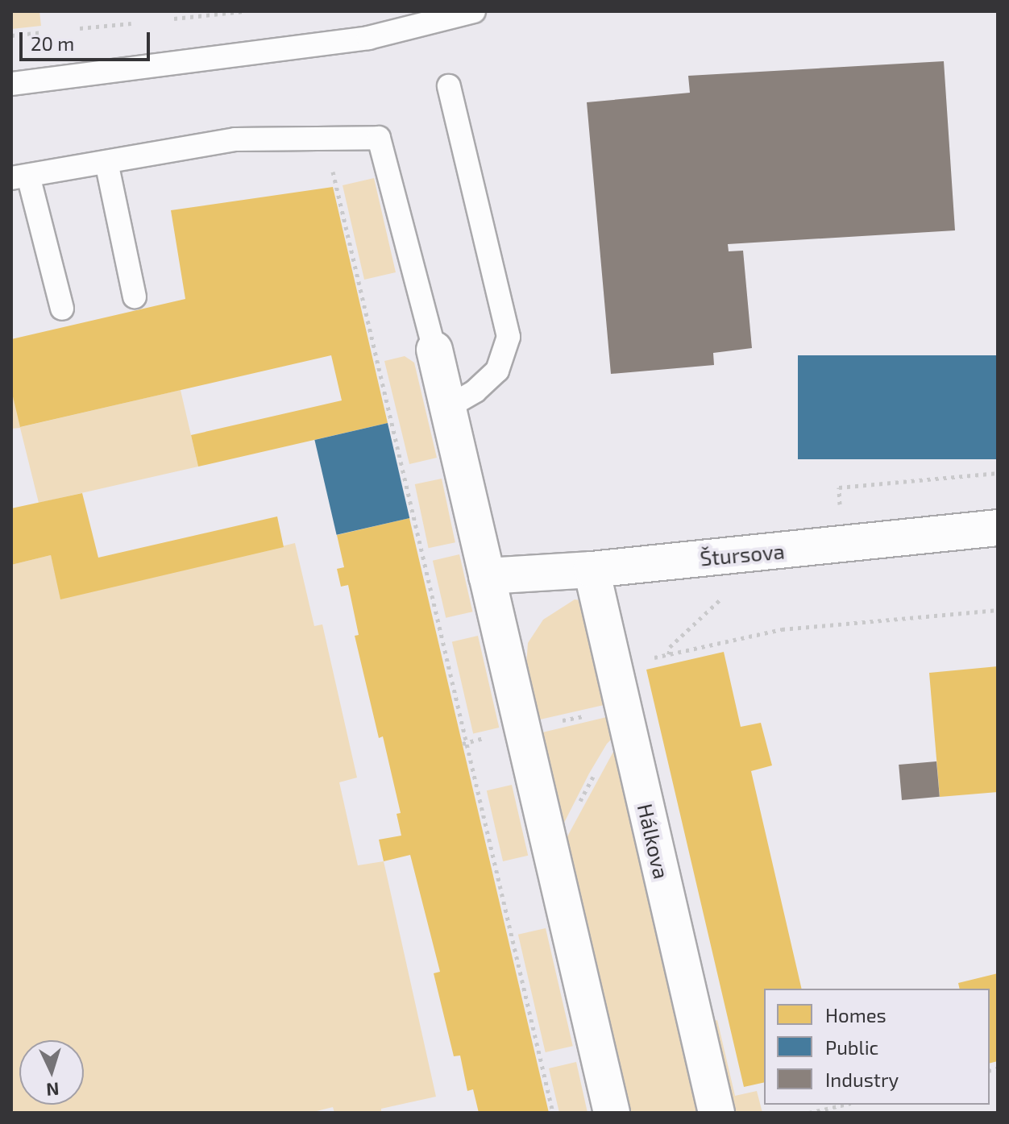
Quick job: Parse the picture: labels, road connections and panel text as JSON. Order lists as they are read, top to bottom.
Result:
{
  "streets": {
    "street": ["Štursova", "Hálkova"]
  },
  "crossings": [
    ["Štursova", "Hálkova"]
  ],
  "legend": ["Homes", "Public", "Industry"],
  "scale_bar": "20 m",
  "north": "bottom"
}
